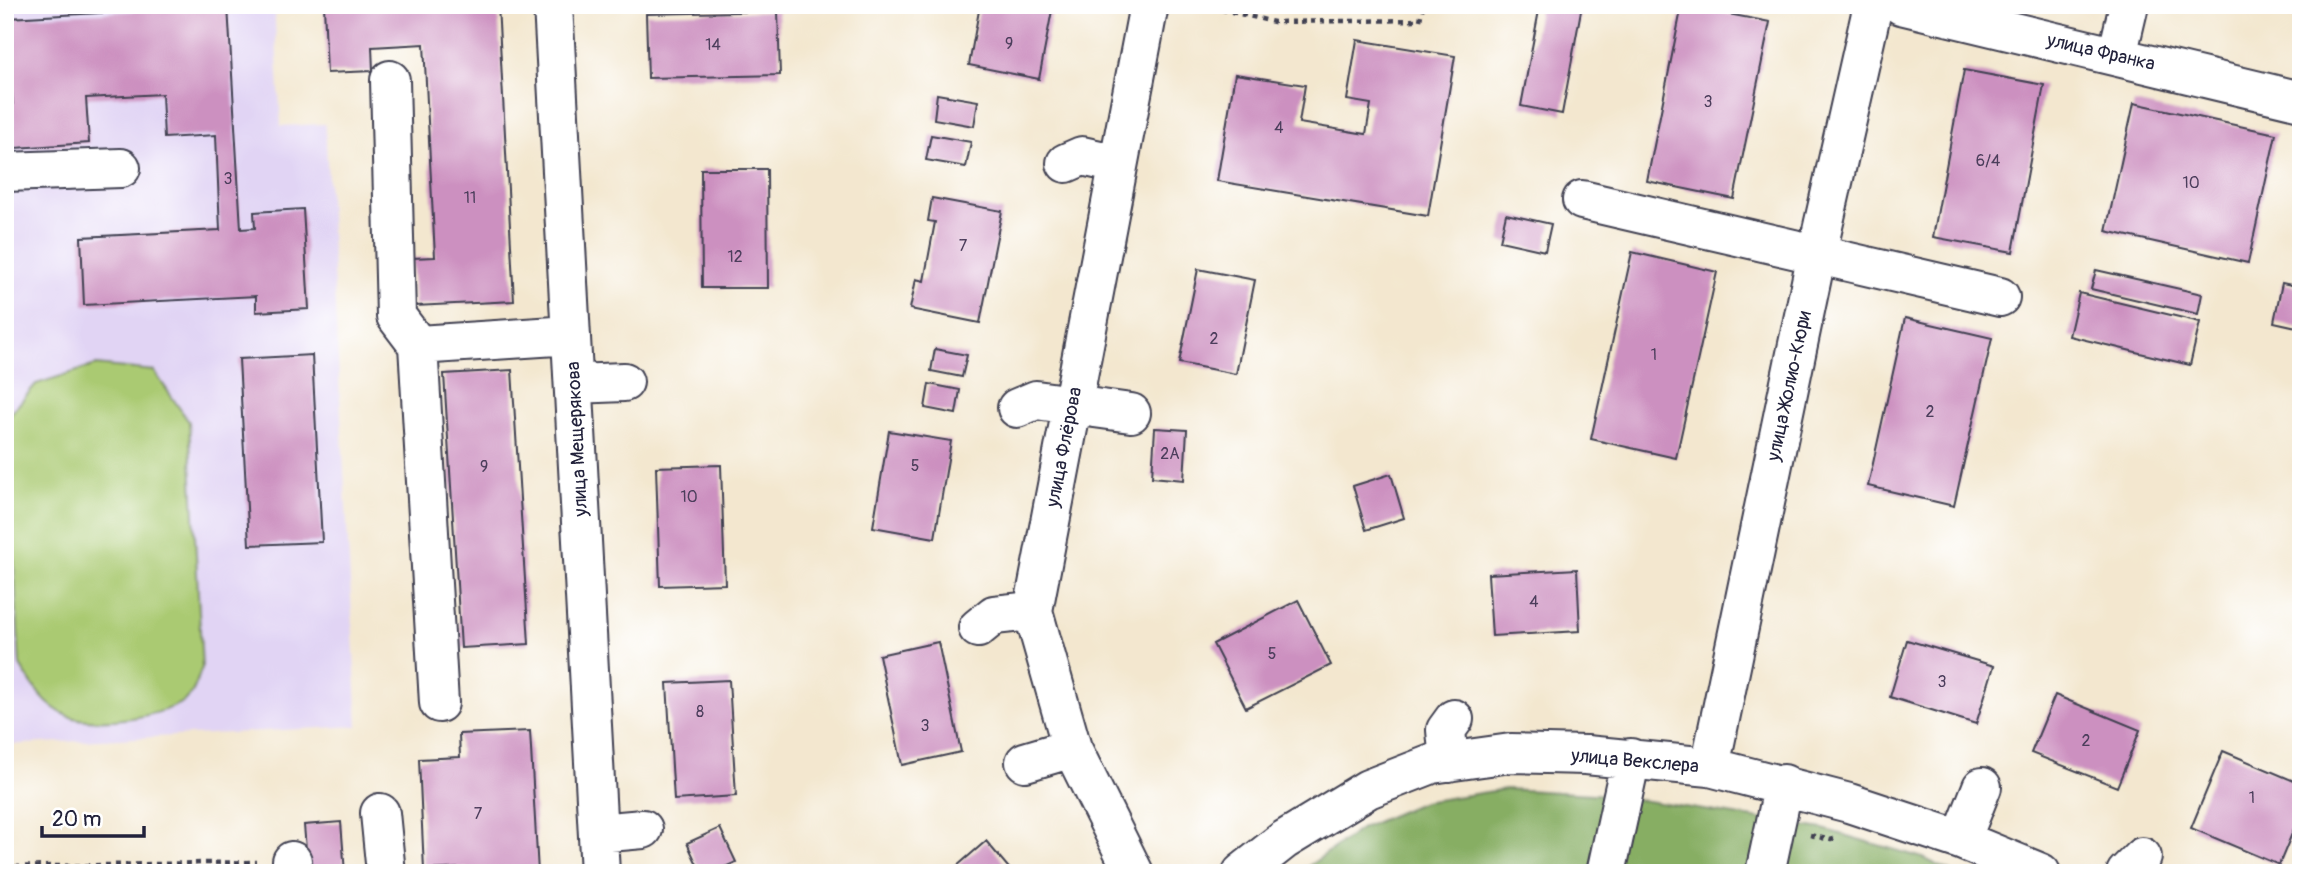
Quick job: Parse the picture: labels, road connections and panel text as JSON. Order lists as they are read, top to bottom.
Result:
{
  "streets": {
    "street": [
      "улица Франка",
      "улица Жолио-Кюри",
      "улица Мещерякова",
      "улица Флёрова",
      "улица Векслера"
    ]
  },
  "crossings": [
    ["улица Жолио-Кюри", "улица Векслера"]
  ],
  "house_numbers": [
    "9",
    "14",
    "3",
    "4",
    "6/4",
    "3",
    "10",
    "11",
    "7",
    "12",
    "2",
    "1",
    "2",
    "2А",
    "5",
    "9",
    "10",
    "4",
    "5",
    "3",
    "8",
    "3",
    "2",
    "1",
    "7"
  ],
  "scale_bar": "20 m"
}
